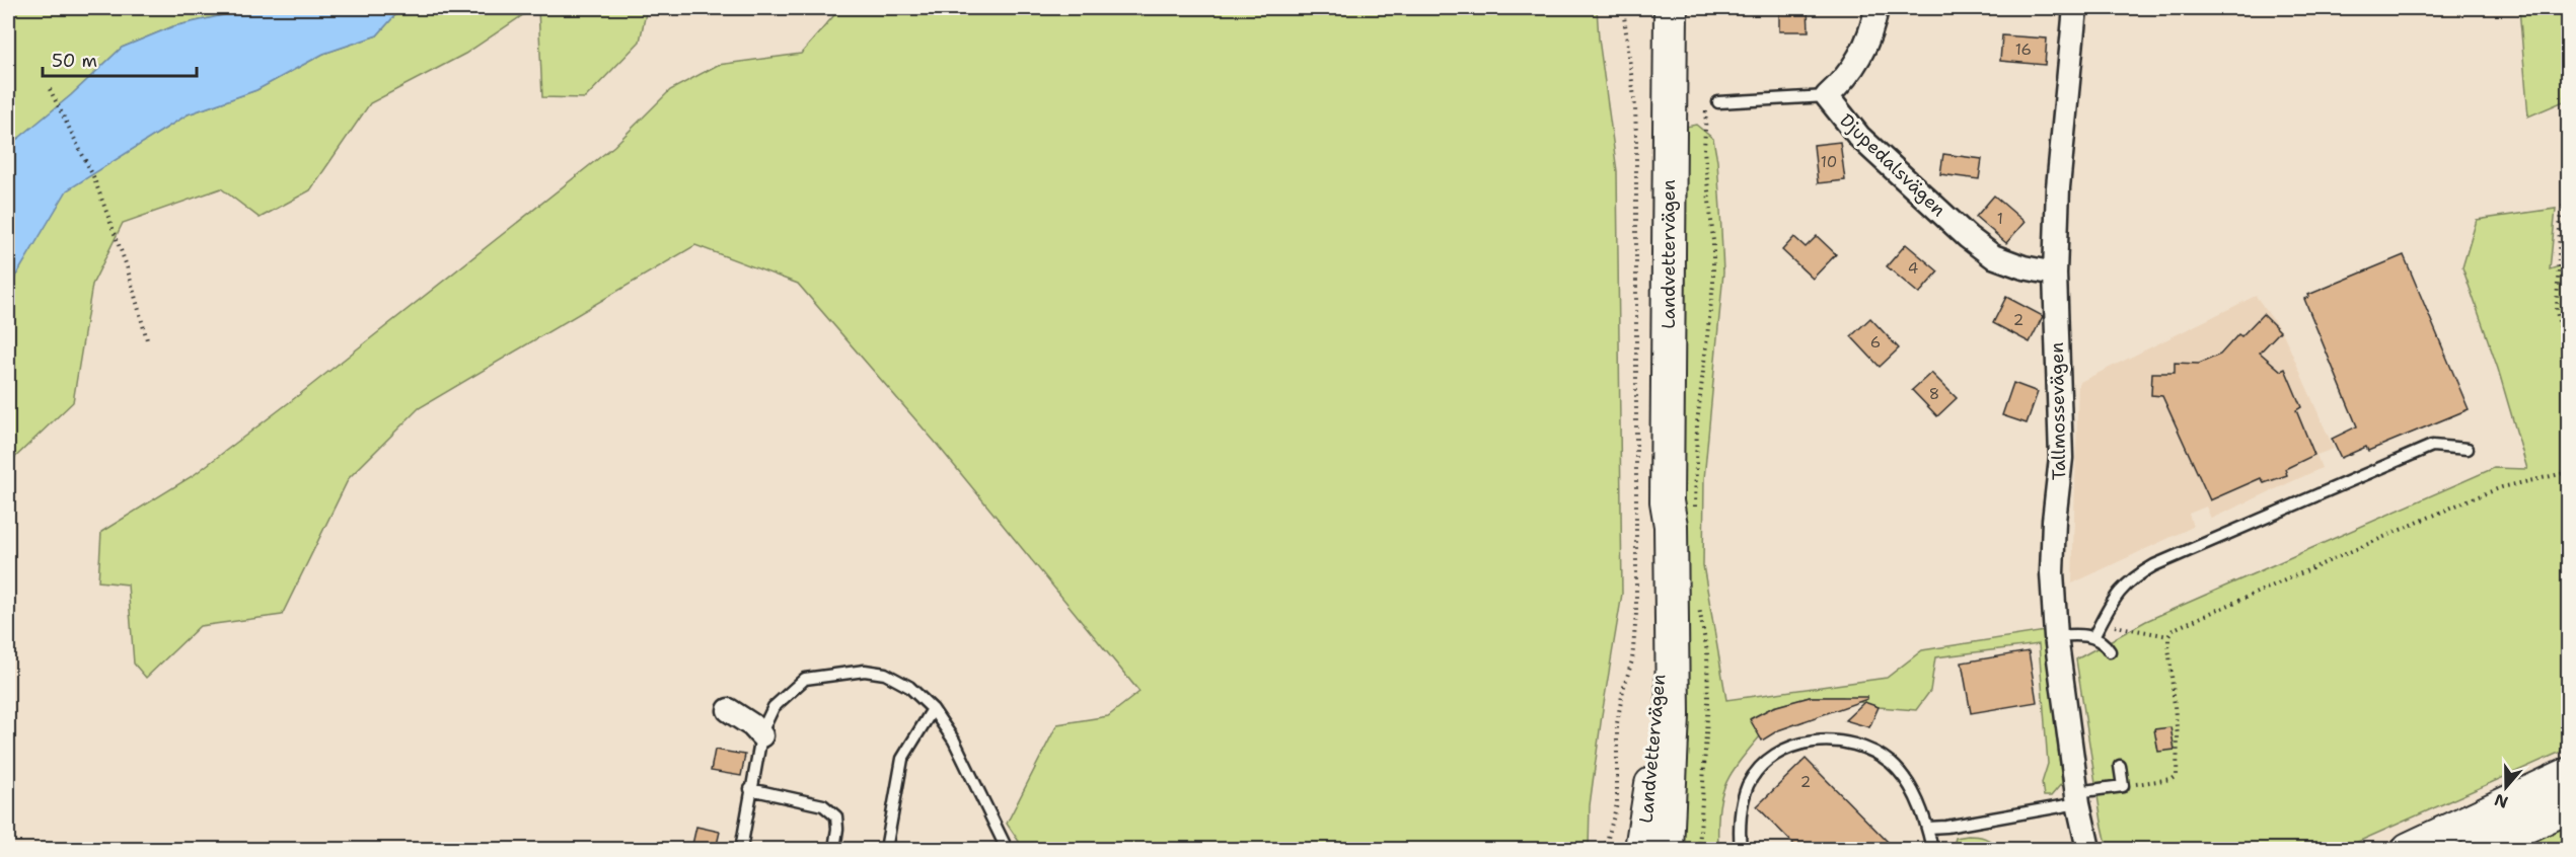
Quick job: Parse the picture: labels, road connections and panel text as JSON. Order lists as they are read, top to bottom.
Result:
{
  "streets": {
    "street": ["Djupedalsvägen", "Landvettervägen", "Tallmossevägen"]
  },
  "crossings": [
    ["Djupedalsvägen", "Tallmossevägen"]
  ],
  "house_numbers": [
    "16",
    "10",
    "1",
    "4",
    "2",
    "6",
    "8",
    "2"
  ],
  "scale_bar": "50 m",
  "north": "bottom"
}
